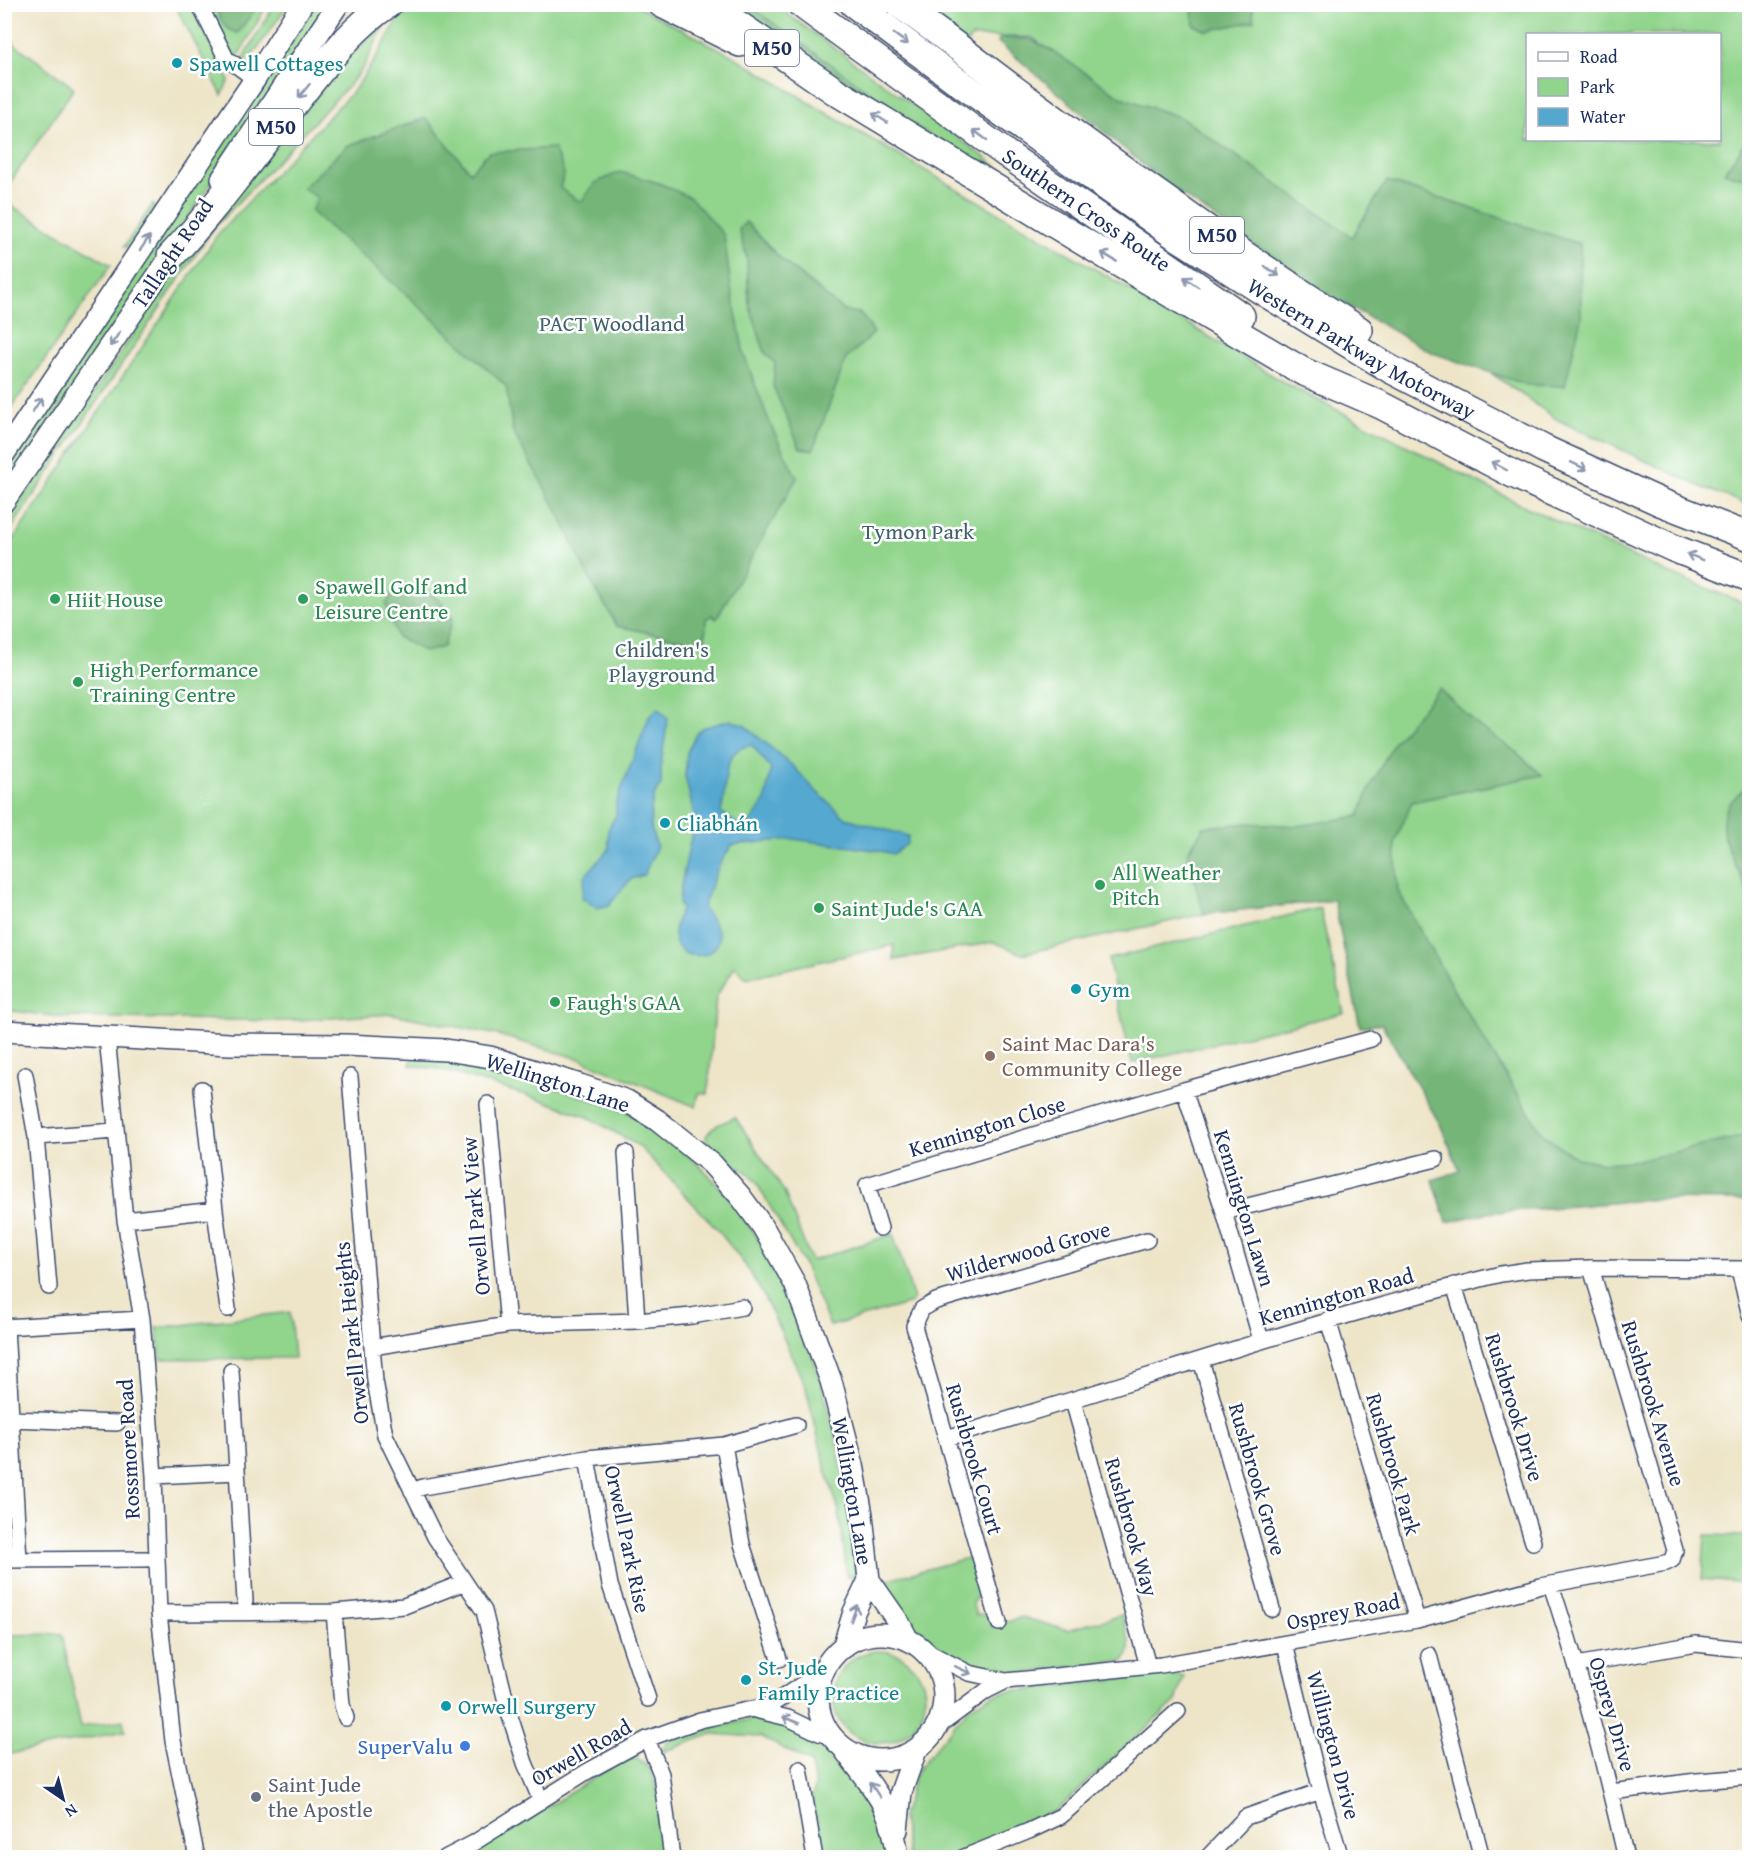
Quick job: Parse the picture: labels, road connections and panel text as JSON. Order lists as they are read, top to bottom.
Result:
{
  "streets": {
    "highway": ["M50", "Southern Cross Route", "Western Parkway Motorway"],
    "street": [
      "Tallaght Road",
      "Wellington Lane",
      "Kennington Close",
      "Kennington Lawn",
      "Orwell Park View",
      "Wilderwood Grove",
      "Kennington Road",
      "Orwell Park Heights",
      "Rushbrook Avenue",
      "Rushbrook Drive",
      "Rossmore Road",
      "Rushbrook Court",
      "Rushbrook Park",
      "Rushbrook Grove",
      "Rushbrook Way",
      "Orwell Park Rise",
      "Osprey Road",
      "Osprey Drive",
      "Willington Drive",
      "Orwell Road"
    ]
  },
  "crossings": [
    ["M50", "Southern Cross Route"],
    ["M50", "Tallaght Road"],
    ["M50", "Western Parkway Motorway"],
    ["Southern Cross Route", "Western Parkway Motorway"],
    ["Wellington Lane", "Rossmore Road"],
    ["Wellington Lane", "Osprey Road"],
    ["Wellington Lane", "Orwell Road"],
    ["Kennington Close", "Kennington Lawn"],
    ["Kennington Lawn", "Kennington Road"],
    ["Orwell Park View", "Orwell Park Heights"],
    ["Wilderwood Grove", "Rushbrook Court"],
    ["Kennington Road", "Rushbrook Avenue"],
    ["Kennington Road", "Rushbrook Drive"],
    ["Kennington Road", "Rushbrook Court"],
    ["Kennington Road", "Rushbrook Park"],
    ["Kennington Road", "Rushbrook Grove"],
    ["Kennington Road", "Rushbrook Way"],
    ["Orwell Park Heights", "Orwell Park Rise"],
    ["Orwell Park Heights", "Orwell Road"],
    ["Rushbrook Avenue", "Osprey Road"],
    ["Rushbrook Park", "Osprey Road"],
    ["Rushbrook Way", "Osprey Road"],
    ["Osprey Road", "Osprey Drive"],
    ["Osprey Road", "Willington Drive"],
    ["Osprey Road", "Orwell Road"]
  ],
  "parks": ["PACT Woodland", "Tymon Park", "Children's Playground"],
  "places": [
    "Spawell Cottages",
    "Hiit House",
    "Spawell Golf and Leisure Centre",
    "High Performance Training Centre",
    "Cliabhán",
    "All Weather Pitch",
    "Saint Jude's GAA",
    "Gym",
    "Faugh's GAA",
    "Saint Mac Dara's Community College",
    "St. Jude Family Practice",
    "Orwell Surgery",
    "SuperValu",
    "Saint Jude the Apostle"
  ],
  "legend": ["Road", "Park", "Water"],
  "north": "bottom right"
}
